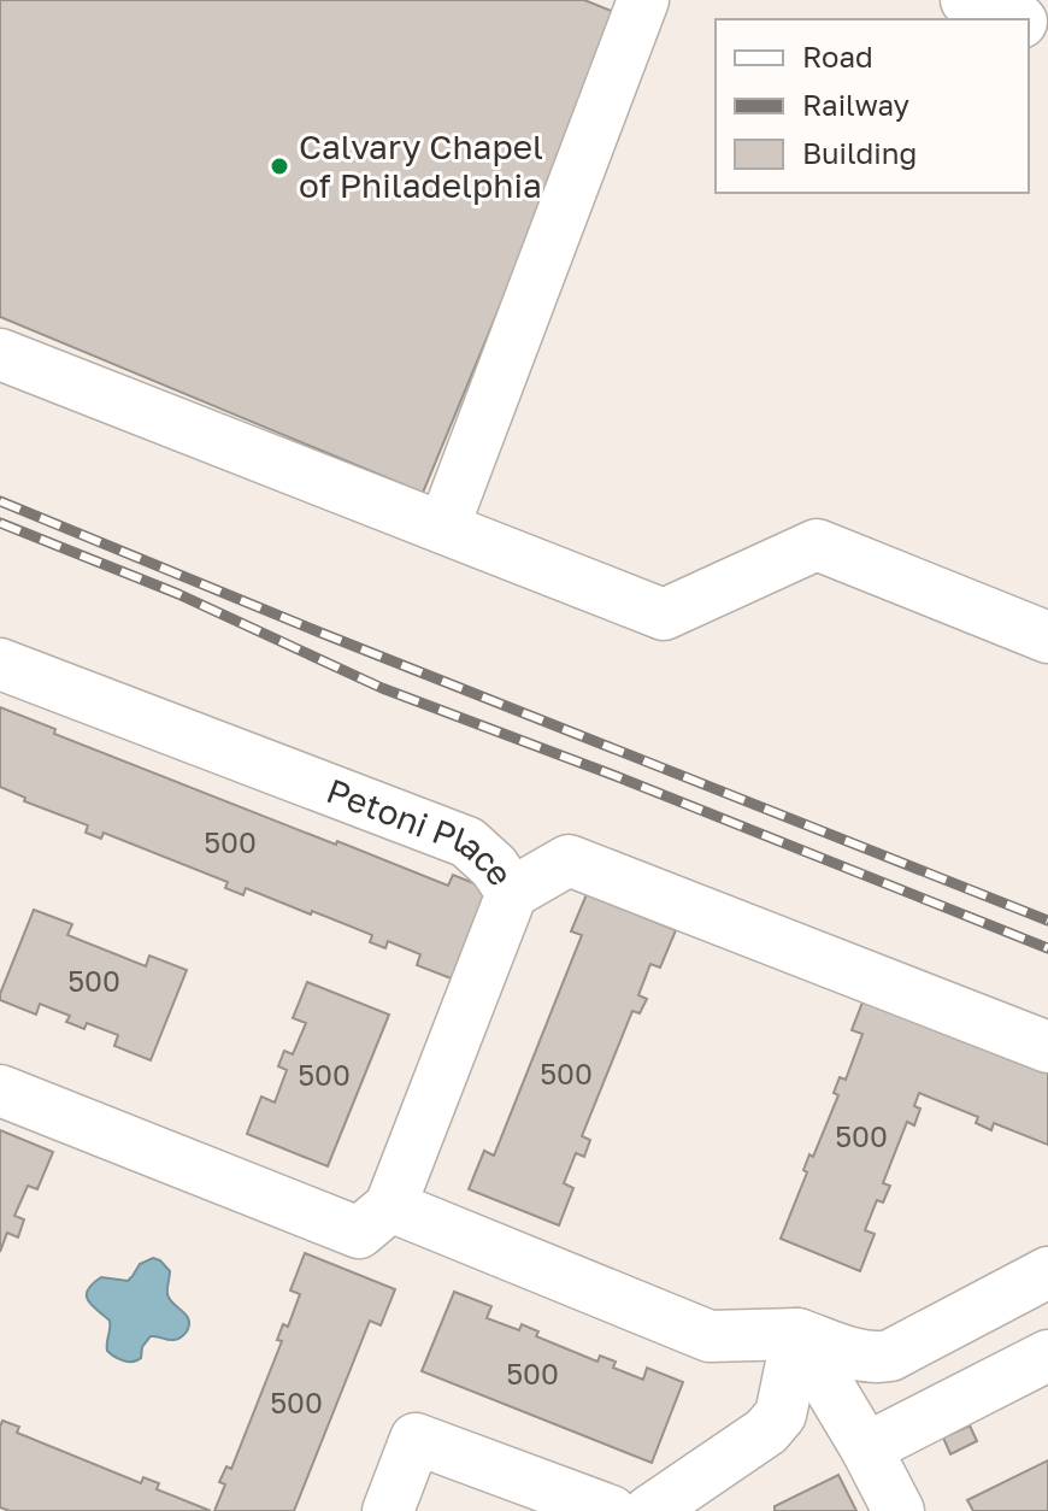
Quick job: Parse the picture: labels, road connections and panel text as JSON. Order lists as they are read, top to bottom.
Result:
{
  "streets": {
    "street": ["Petoni Place"]
  },
  "places": ["Calvary Chapel of Philadelphia"],
  "house_numbers": [
    "500",
    "500",
    "500",
    "500",
    "500",
    "500",
    "500"
  ],
  "legend": ["Road", "Railway", "Building"]
}
